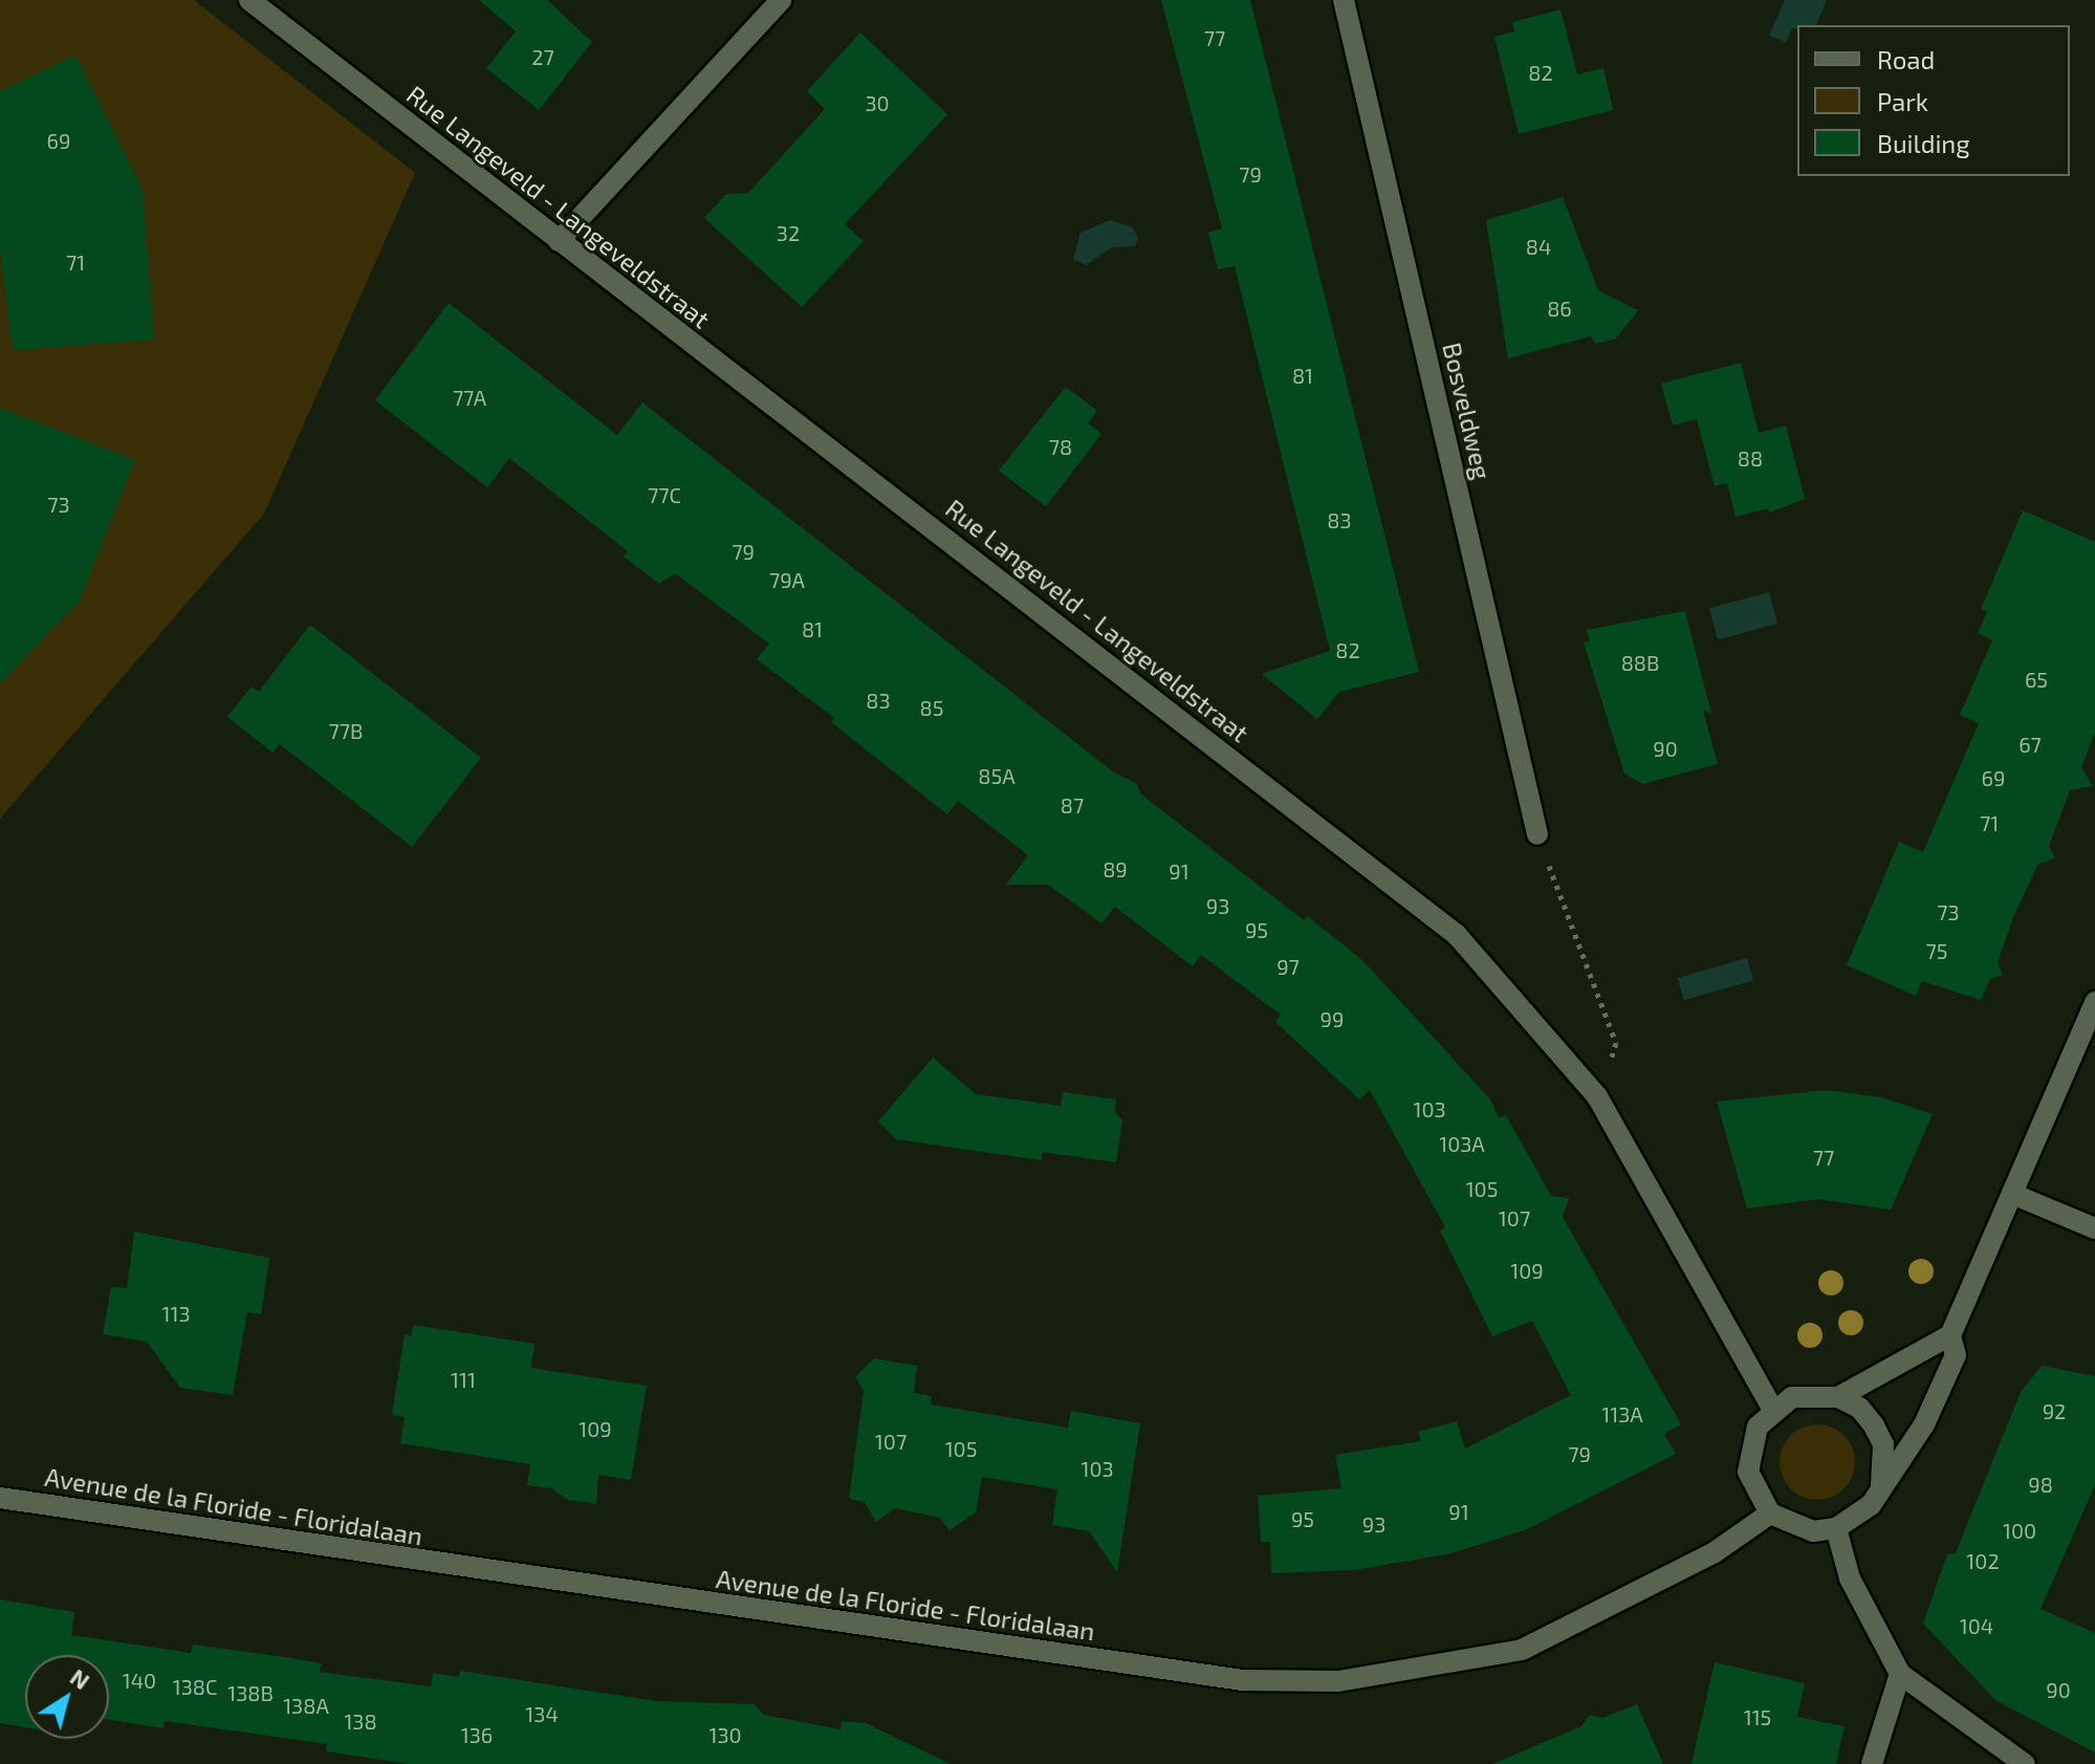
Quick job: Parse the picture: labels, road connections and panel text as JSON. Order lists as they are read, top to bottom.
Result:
{
  "streets": {
    "street": ["Rue Langeveld - Langeveldstraat", "Bosveldweg", "Avenue de la Floride - Floridalaan"]
  },
  "crossings": [
    ["Rue Langeveld - Langeveldstraat", "Avenue de la Floride - Floridalaan"]
  ],
  "house_numbers": [
    "77",
    "27",
    "82",
    "30",
    "69",
    "79",
    "32",
    "84",
    "71",
    "86",
    "81",
    "77A",
    "78",
    "88",
    "77C",
    "73",
    "83",
    "79",
    "79A",
    "81",
    "82",
    "88B",
    "65",
    "83",
    "85",
    "77B",
    "67",
    "90",
    "85A",
    "69",
    "87",
    "71",
    "89",
    "91",
    "93",
    "73",
    "95",
    "75",
    "97",
    "99",
    "103",
    "103A",
    "77",
    "105",
    "107",
    "109",
    "113",
    "111",
    "92",
    "113A",
    "109",
    "107",
    "105",
    "79",
    "103",
    "98",
    "91",
    "95",
    "93",
    "100",
    "102",
    "104",
    "140",
    "138C",
    "90",
    "138B",
    "138A",
    "134",
    "115",
    "138",
    "136",
    "130"
  ],
  "legend": ["Road", "Park", "Building"],
  "north": "top right"
}
